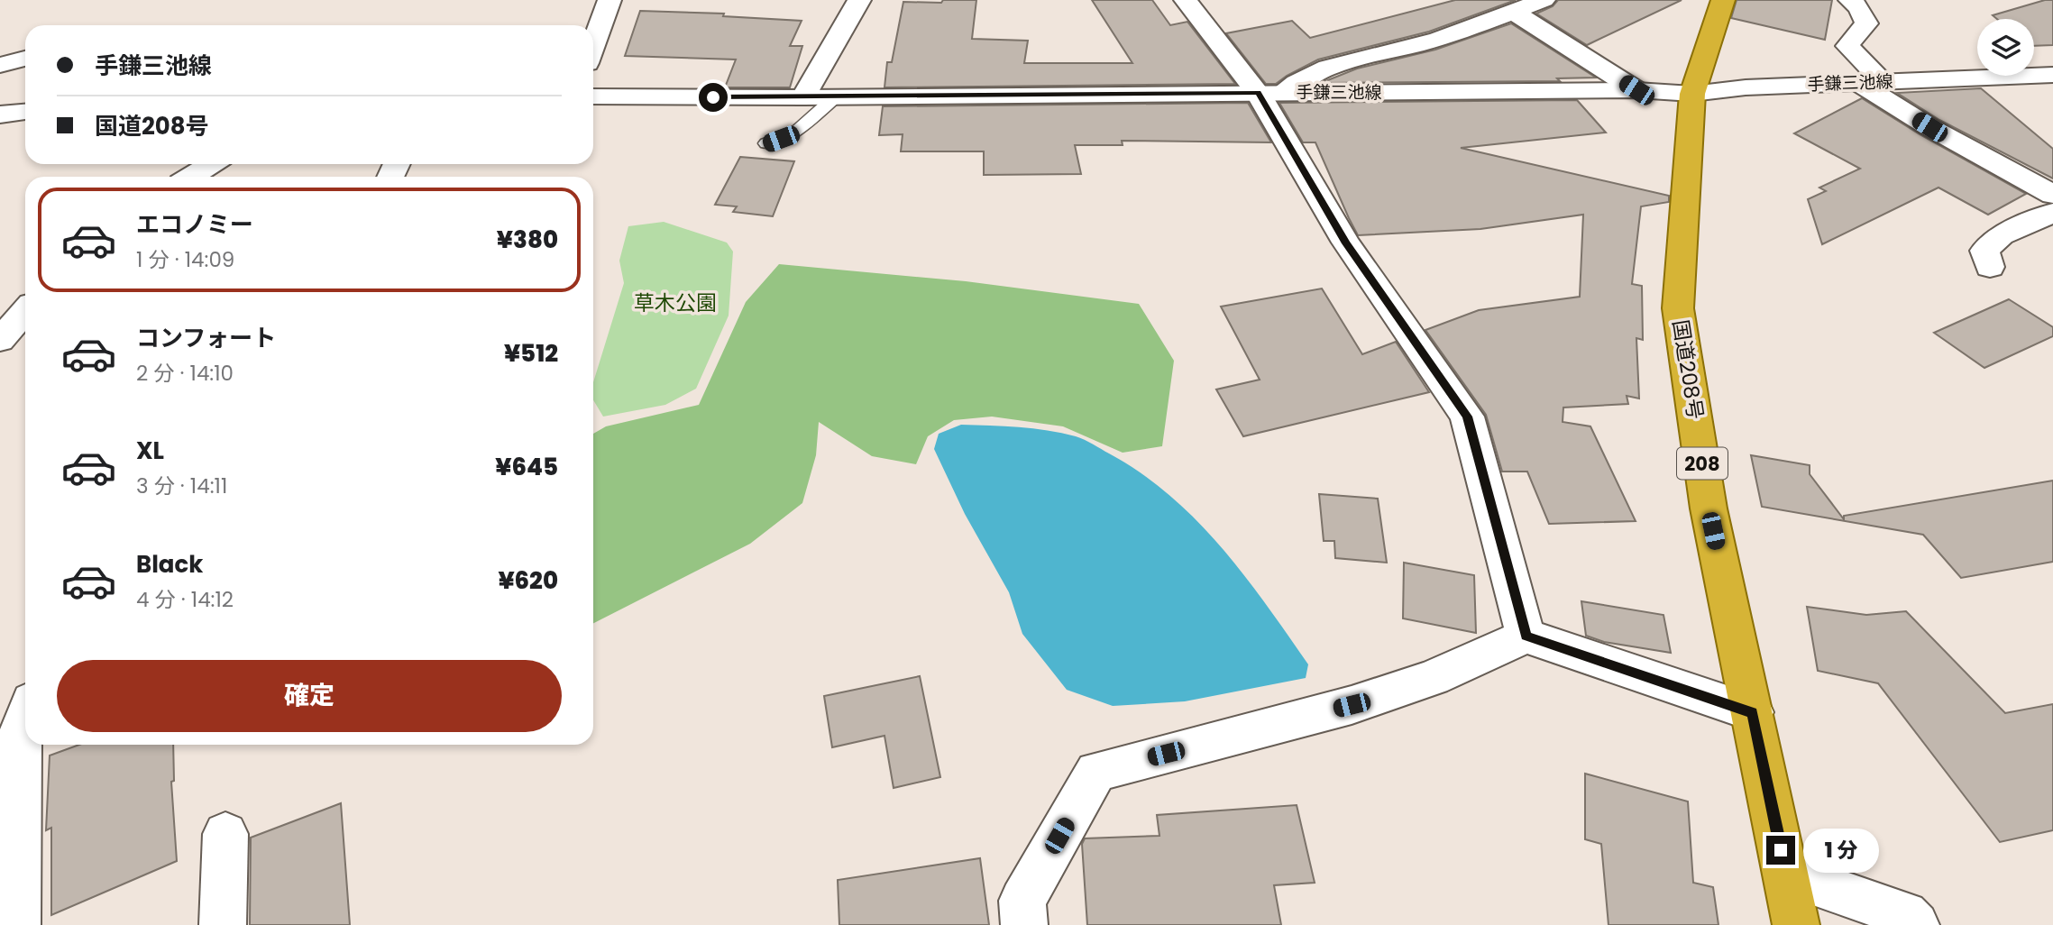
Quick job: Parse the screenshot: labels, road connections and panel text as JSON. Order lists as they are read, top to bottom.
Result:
{
  "streets": {
    "highway": ["国道208号", "208"],
    "street": ["手鎌三池線"]
  },
  "crossings": [
    ["手鎌三池線", "国道208号"]
  ],
  "parks": ["草木公園"],
  "page": {
    "banner": ["手鎌三池線", "国道208号"],
    "list": [
      {
        "name": "エコノミー",
        "note": "1 分 · 14:09",
        "value": "¥380"
      },
      {
        "name": "コンフォート",
        "note": "2 分 · 14:10",
        "value": "¥512"
      },
      {
        "name": "XL",
        "note": "3 分 · 14:11",
        "value": "¥645"
      },
      {
        "name": "Black",
        "note": "4 分 · 14:12",
        "value": "¥620"
      }
    ],
    "buttons": "確定",
    "bubble": "1 分"
  }
}
